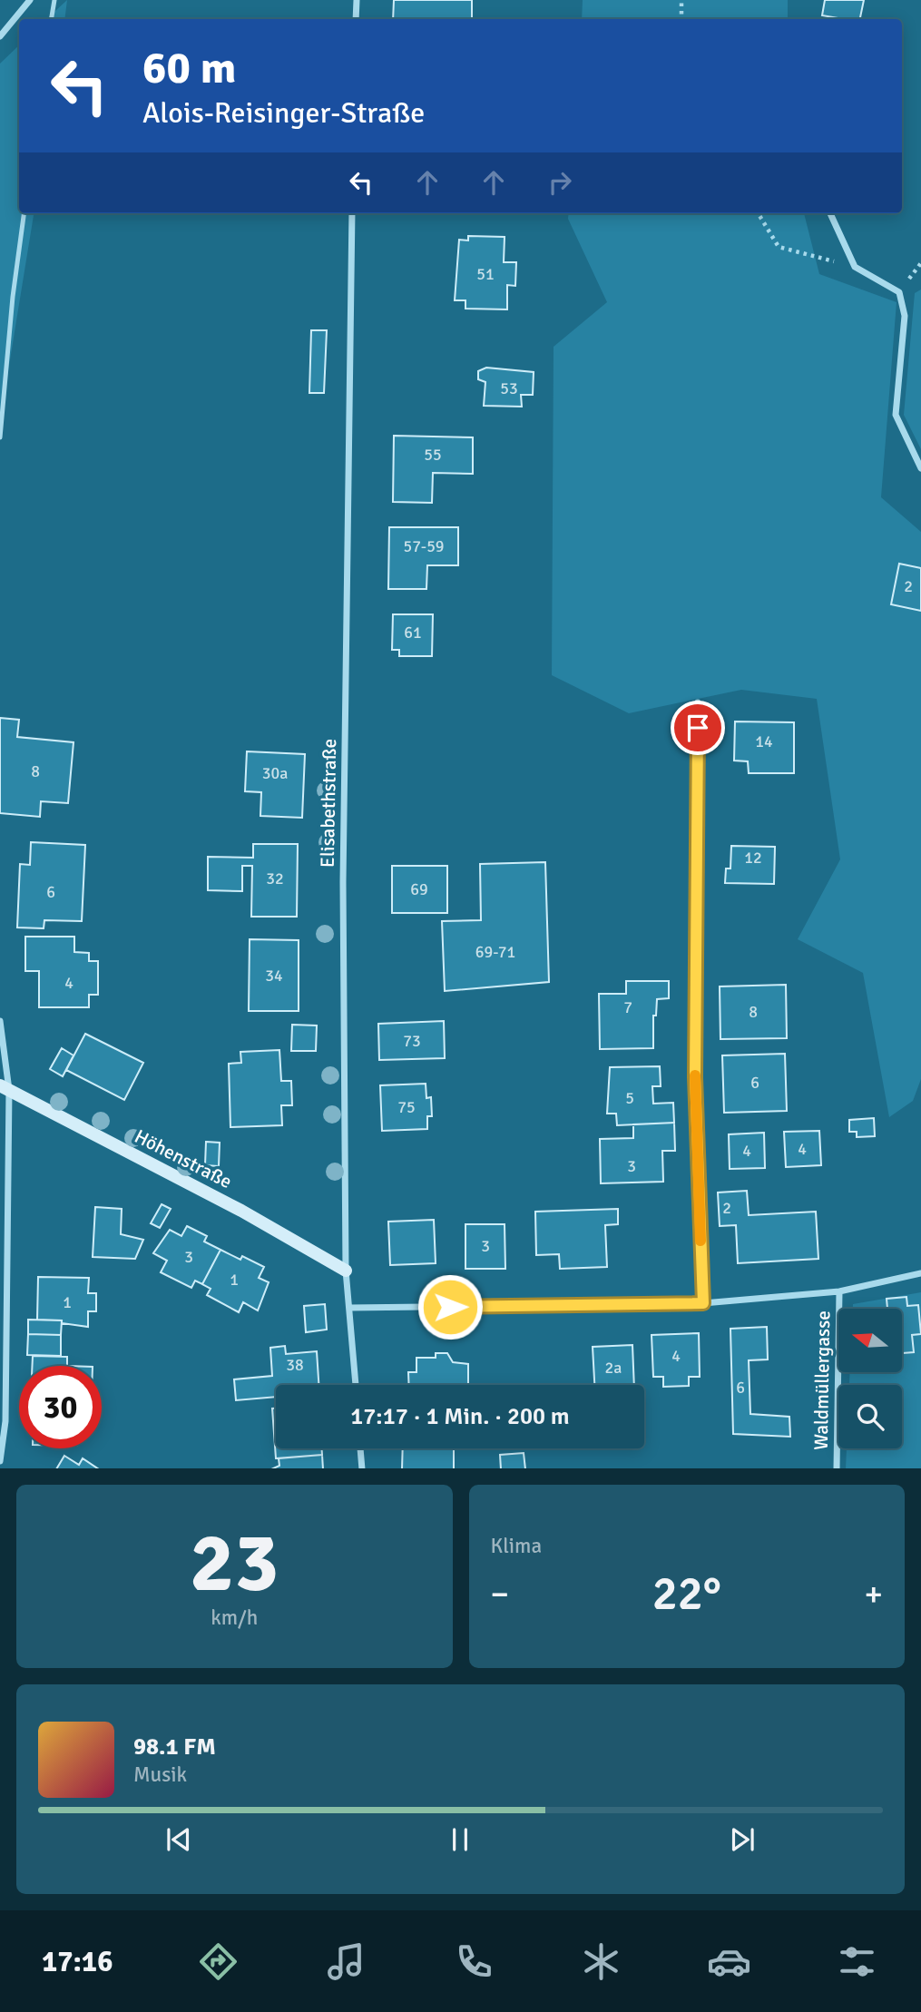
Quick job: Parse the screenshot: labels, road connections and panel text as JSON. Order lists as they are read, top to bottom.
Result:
{
  "streets": {
    "street": ["Elisabethstraße", "Höhenstraße", "Waldmüllergasse"]
  },
  "crossings": [
    ["Elisabethstraße", "Höhenstraße"]
  ],
  "house_numbers": [
    "51",
    "53",
    "55",
    "57-59",
    "2",
    "61",
    "14",
    "8",
    "30a",
    "12",
    "32",
    "69",
    "6",
    "69-71",
    "34",
    "4",
    "7",
    "8",
    "73",
    "6",
    "5",
    "75",
    "4",
    "4",
    "3",
    "2",
    "3",
    "3",
    "1",
    "1",
    "4",
    "38",
    "2a",
    "6"
  ],
  "north": "left",
  "page": {
    "turn": ["60 m", "Alois-Reisinger-Straße"],
    "limit": "30",
    "trip": "17:17 · 1 Min. · 200 m",
    "tile": [
      ["23", "km/h"],
      "Klima"
    ],
    "heat": ["−", "22°", "+"],
    "song": ["98.1 FM", "Musik"],
    "tabs": "17:16"
  }
}
